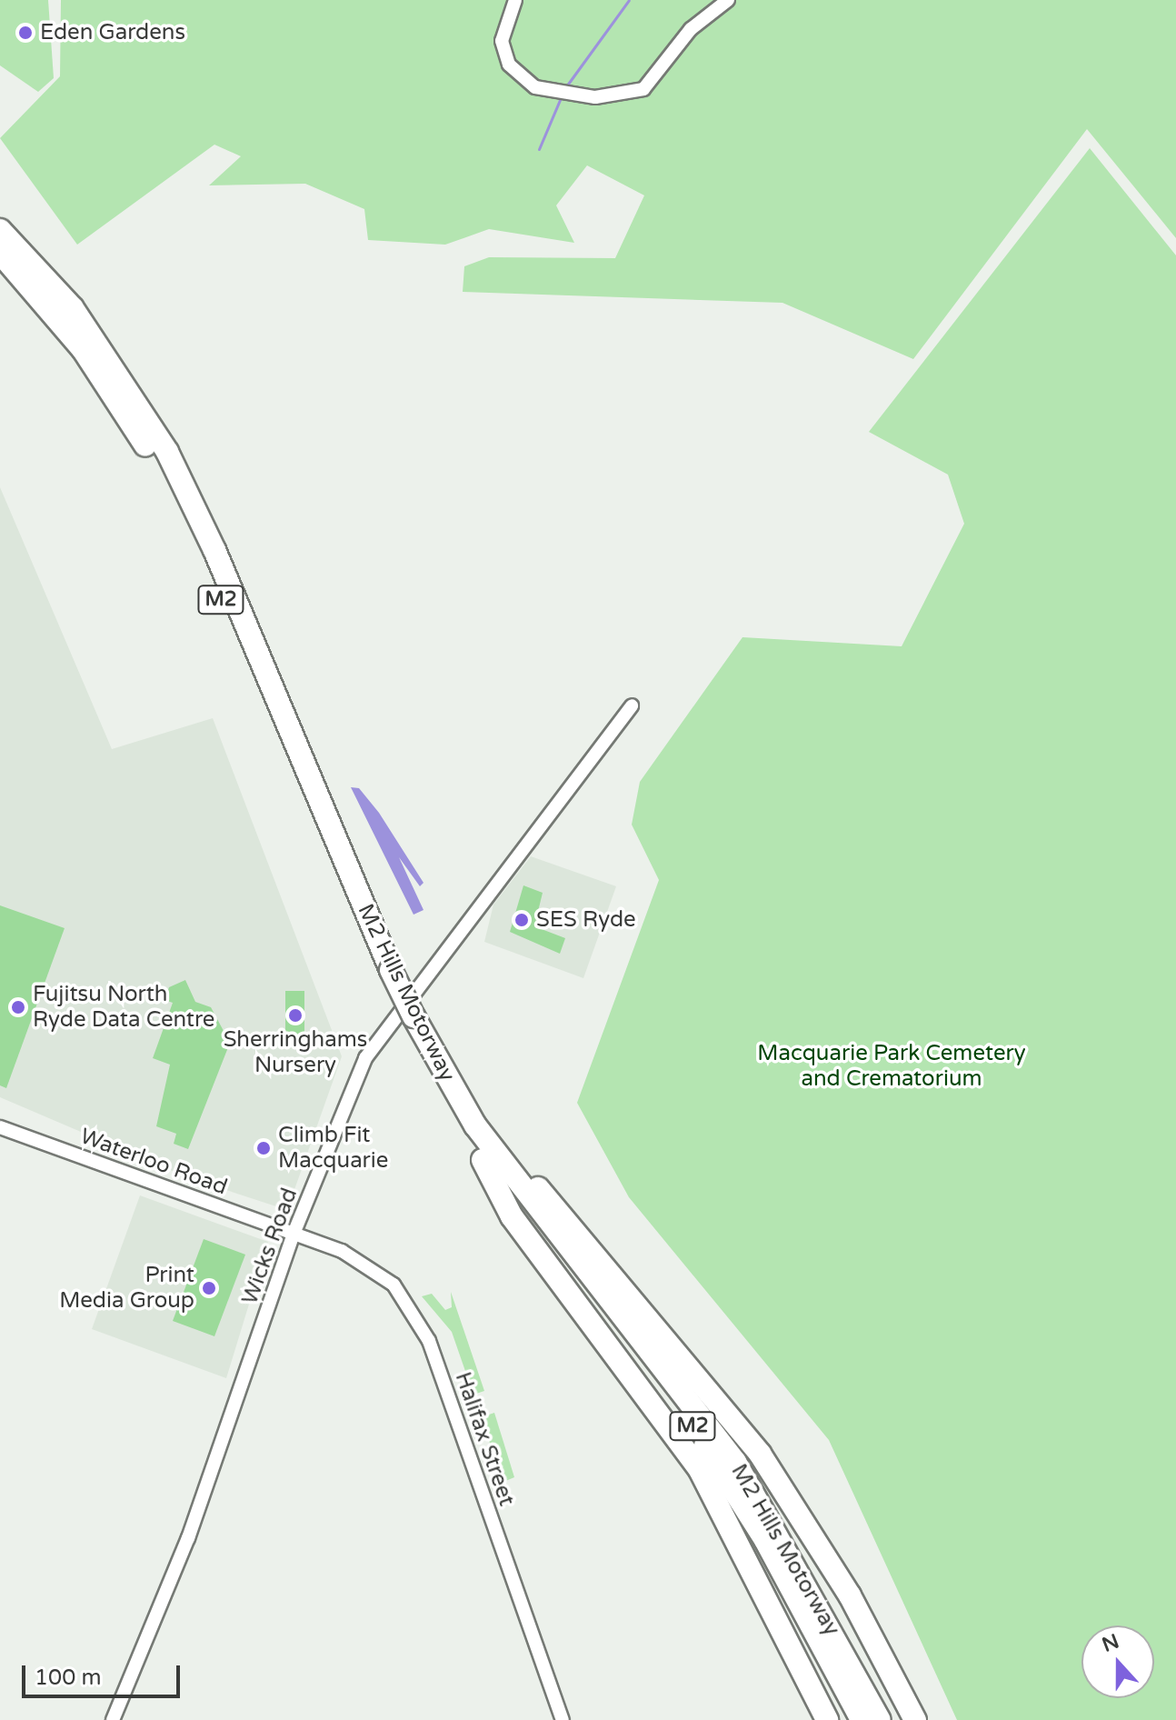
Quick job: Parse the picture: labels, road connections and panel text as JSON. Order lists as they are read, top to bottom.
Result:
{
  "streets": {
    "highway": ["M2", "M2 Hills Motorway"],
    "street": ["Waterloo Road", "Wicks Road", "Halifax Street"]
  },
  "crossings": [
    ["M2", "M2 Hills Motorway"],
    ["Waterloo Road", "Wicks Road"],
    ["Waterloo Road", "Halifax Street"],
    ["Wicks Road", "Halifax Street"]
  ],
  "parks": ["Macquarie Park Cemetery and Crematorium"],
  "places": [
    "Eden Gardens",
    "SES Ryde",
    "Fujitsu North Ryde Data Centre",
    "Sherringhams Nursery",
    "Climb Fit Macquarie",
    "Print Media Group"
  ],
  "scale_bar": "100 m",
  "north": "top"
}
